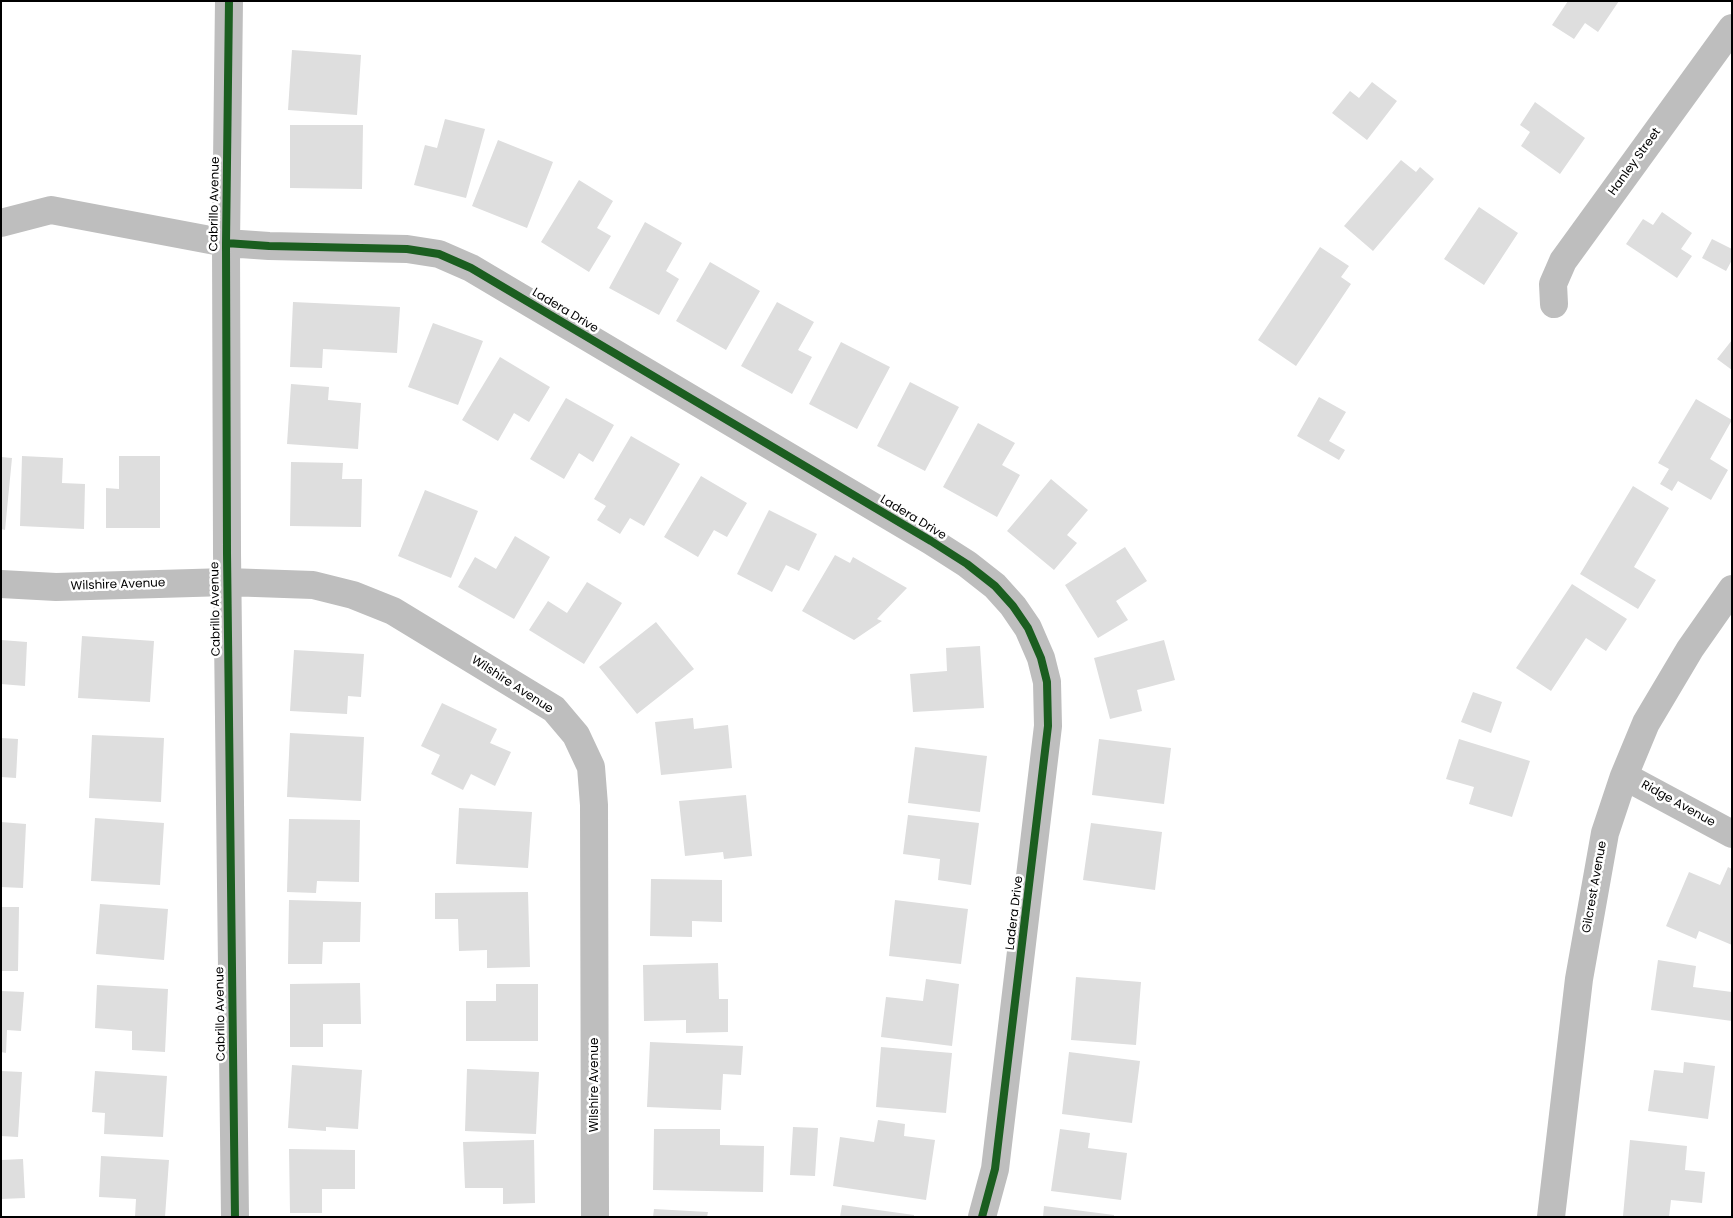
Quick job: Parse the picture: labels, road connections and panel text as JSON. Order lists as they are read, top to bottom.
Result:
{
  "streets": {
    "street": [
      "Hanley Street",
      "Cabrillo Avenue",
      "Ladera Drive",
      "Wilshire Avenue",
      "Ridge Avenue",
      "Gilcrest Avenue"
    ]
  },
  "crossings": [
    ["Cabrillo Avenue", "Ladera Drive"],
    ["Cabrillo Avenue", "Wilshire Avenue"],
    ["Ridge Avenue", "Gilcrest Avenue"]
  ]
}
